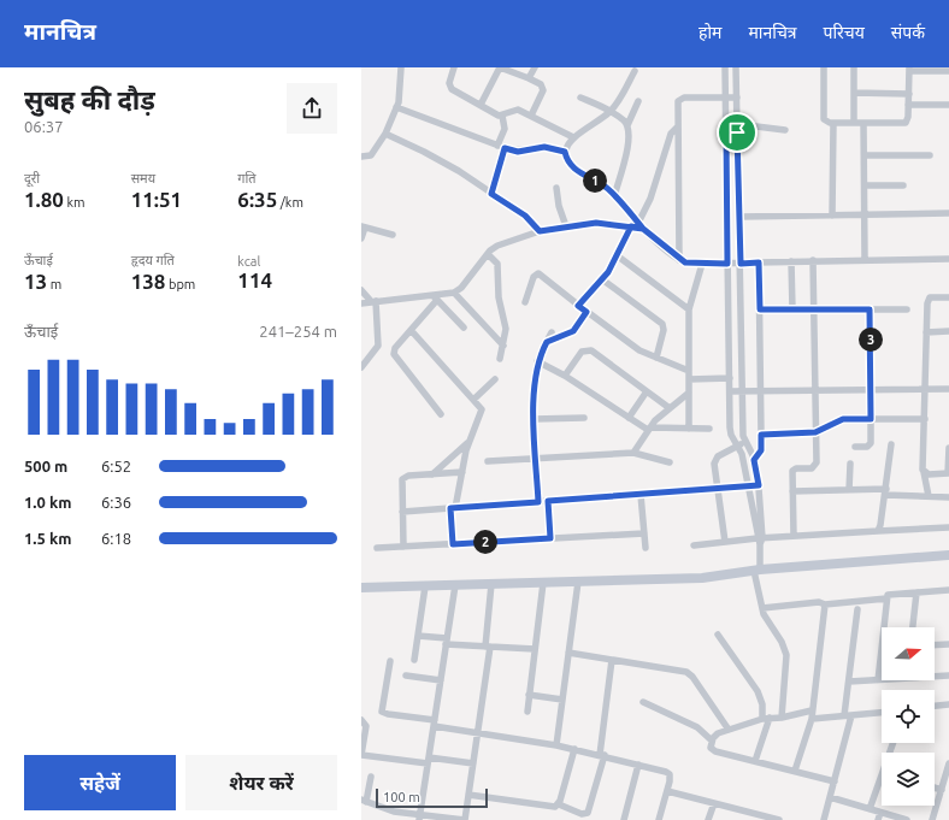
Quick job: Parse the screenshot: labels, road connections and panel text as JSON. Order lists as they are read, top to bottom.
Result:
{
  "scale_bar": "100 m",
  "north": "right",
  "page": {
    "header": "मानचित्र",
    "nav": [
      "होम",
      "मानचित्र",
      "परिचय",
      "संपर्क"
    ],
    "heading": ["सुबह की दौड़", "06:37"],
    "stats": [
      ["दूरी", "1.80 km"],
      ["समय", "11:51"],
      ["गति", "6:35 /km"],
      ["ऊँचाई", "13 m"],
      ["हृदय गति", "138 bpm"],
      ["kcal", "114"]
    ],
    "pins": ["1", "3", "2"],
    "chart": ["ऊँचाई", "241–254 m"],
    "list": [
      {
        "name": "500 m",
        "note": "6:52"
      },
      {
        "name": "1.0 km",
        "note": "6:36"
      },
      {
        "name": "1.5 km",
        "note": "6:18"
      }
    ],
    "buttons": ["सहेजें", "शेयर करें"],
    "scale": "100 m"
  }
}
